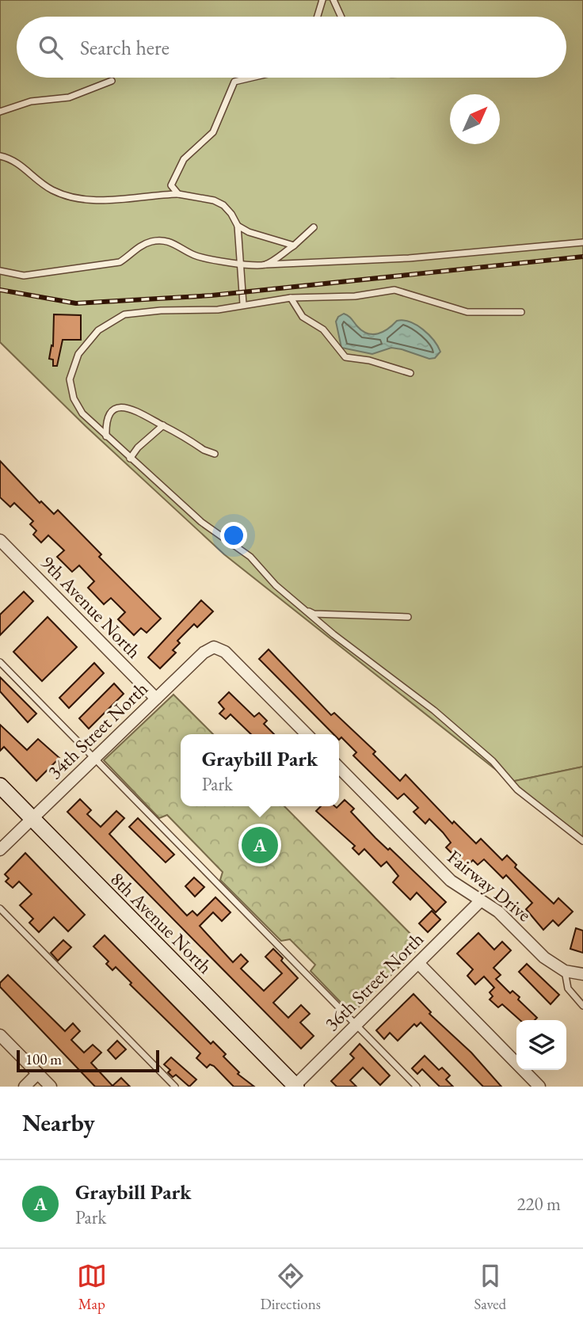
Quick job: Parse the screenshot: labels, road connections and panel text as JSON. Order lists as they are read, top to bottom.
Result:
{
  "streets": {
    "street": [
      "9th Avenue North",
      "34th Street North",
      "Fairway Drive",
      "8th Avenue North",
      "36th Street North"
    ]
  },
  "crossings": [
    ["9th Avenue North", "34th Street North"],
    ["34th Street North", "8th Avenue North"],
    ["Fairway Drive", "36th Street North"],
    ["8th Avenue North", "36th Street North"]
  ],
  "scale_bar": "100 m",
  "north": "top right",
  "page": {
    "search": "Search here",
    "popup": ["Graybill Park", "Park"],
    "pins": "A",
    "scale": "100 m",
    "heading": "Nearby",
    "list": [
      {
        "mark": "A",
        "name": "Graybill Park",
        "note": "Park",
        "value": "220 m"
      }
    ],
    "nav": ["Map", "Directions", "Saved"]
  }
}
